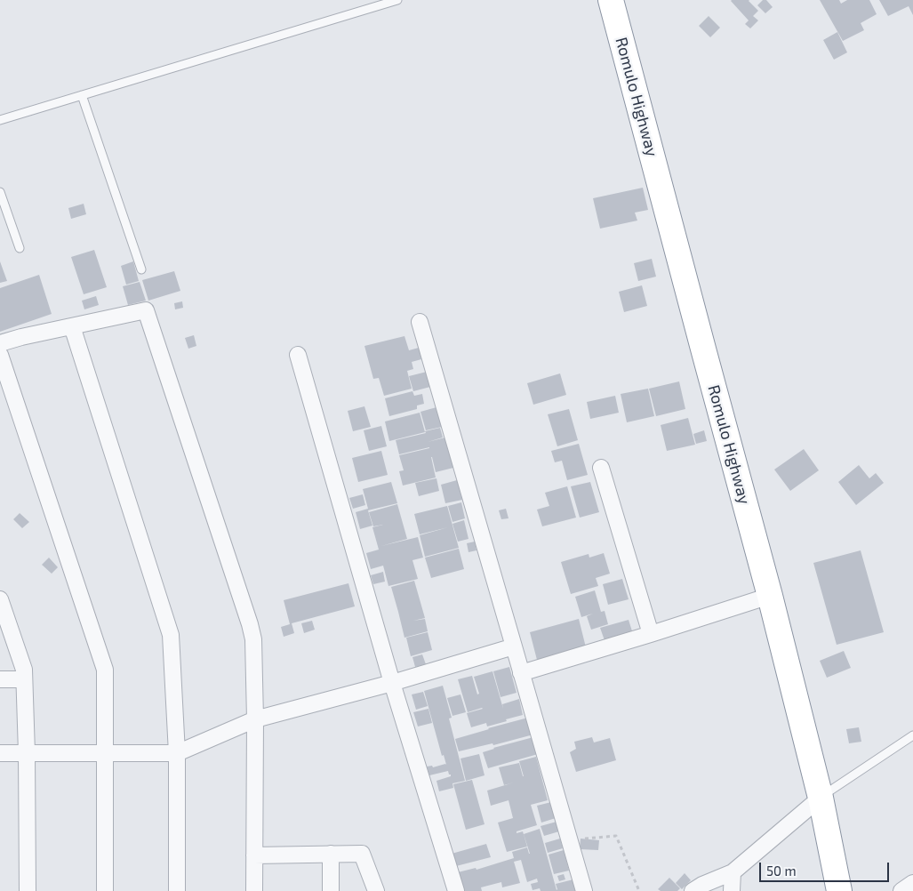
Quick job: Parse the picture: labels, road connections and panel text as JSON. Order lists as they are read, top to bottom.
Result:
{
  "streets": {
    "highway": ["Romulo Highway"]
  },
  "scale_bar": "50 m"
}
